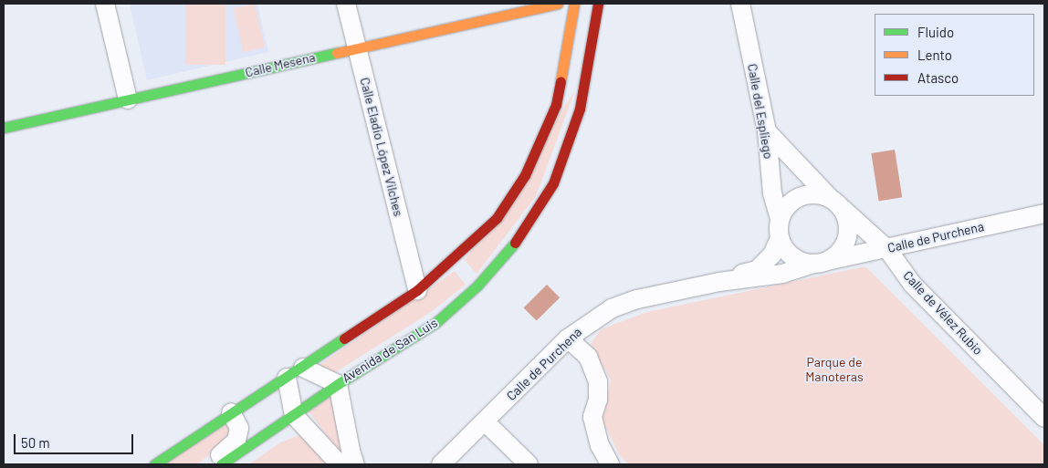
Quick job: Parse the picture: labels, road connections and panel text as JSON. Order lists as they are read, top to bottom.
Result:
{
  "streets": {
    "street": [
      "Calle Mesena",
      "Calle del Espliego",
      "Calle Eladio López Vilches",
      "Calle de Purchena",
      "Calle de Vélez Rubio",
      "Avenida de San Luis"
    ]
  },
  "crossings": [
    ["Calle Mesena", "Calle Eladio López Vilches"],
    ["Calle del Espliego", "Calle de Purchena"],
    ["Calle del Espliego", "Calle de Vélez Rubio"],
    ["Calle de Purchena", "Calle de Vélez Rubio"]
  ],
  "parks": ["Parque de Manoteras"],
  "legend": ["Fluido", "Lento", "Atasco"],
  "scale_bar": "50 m"
}
